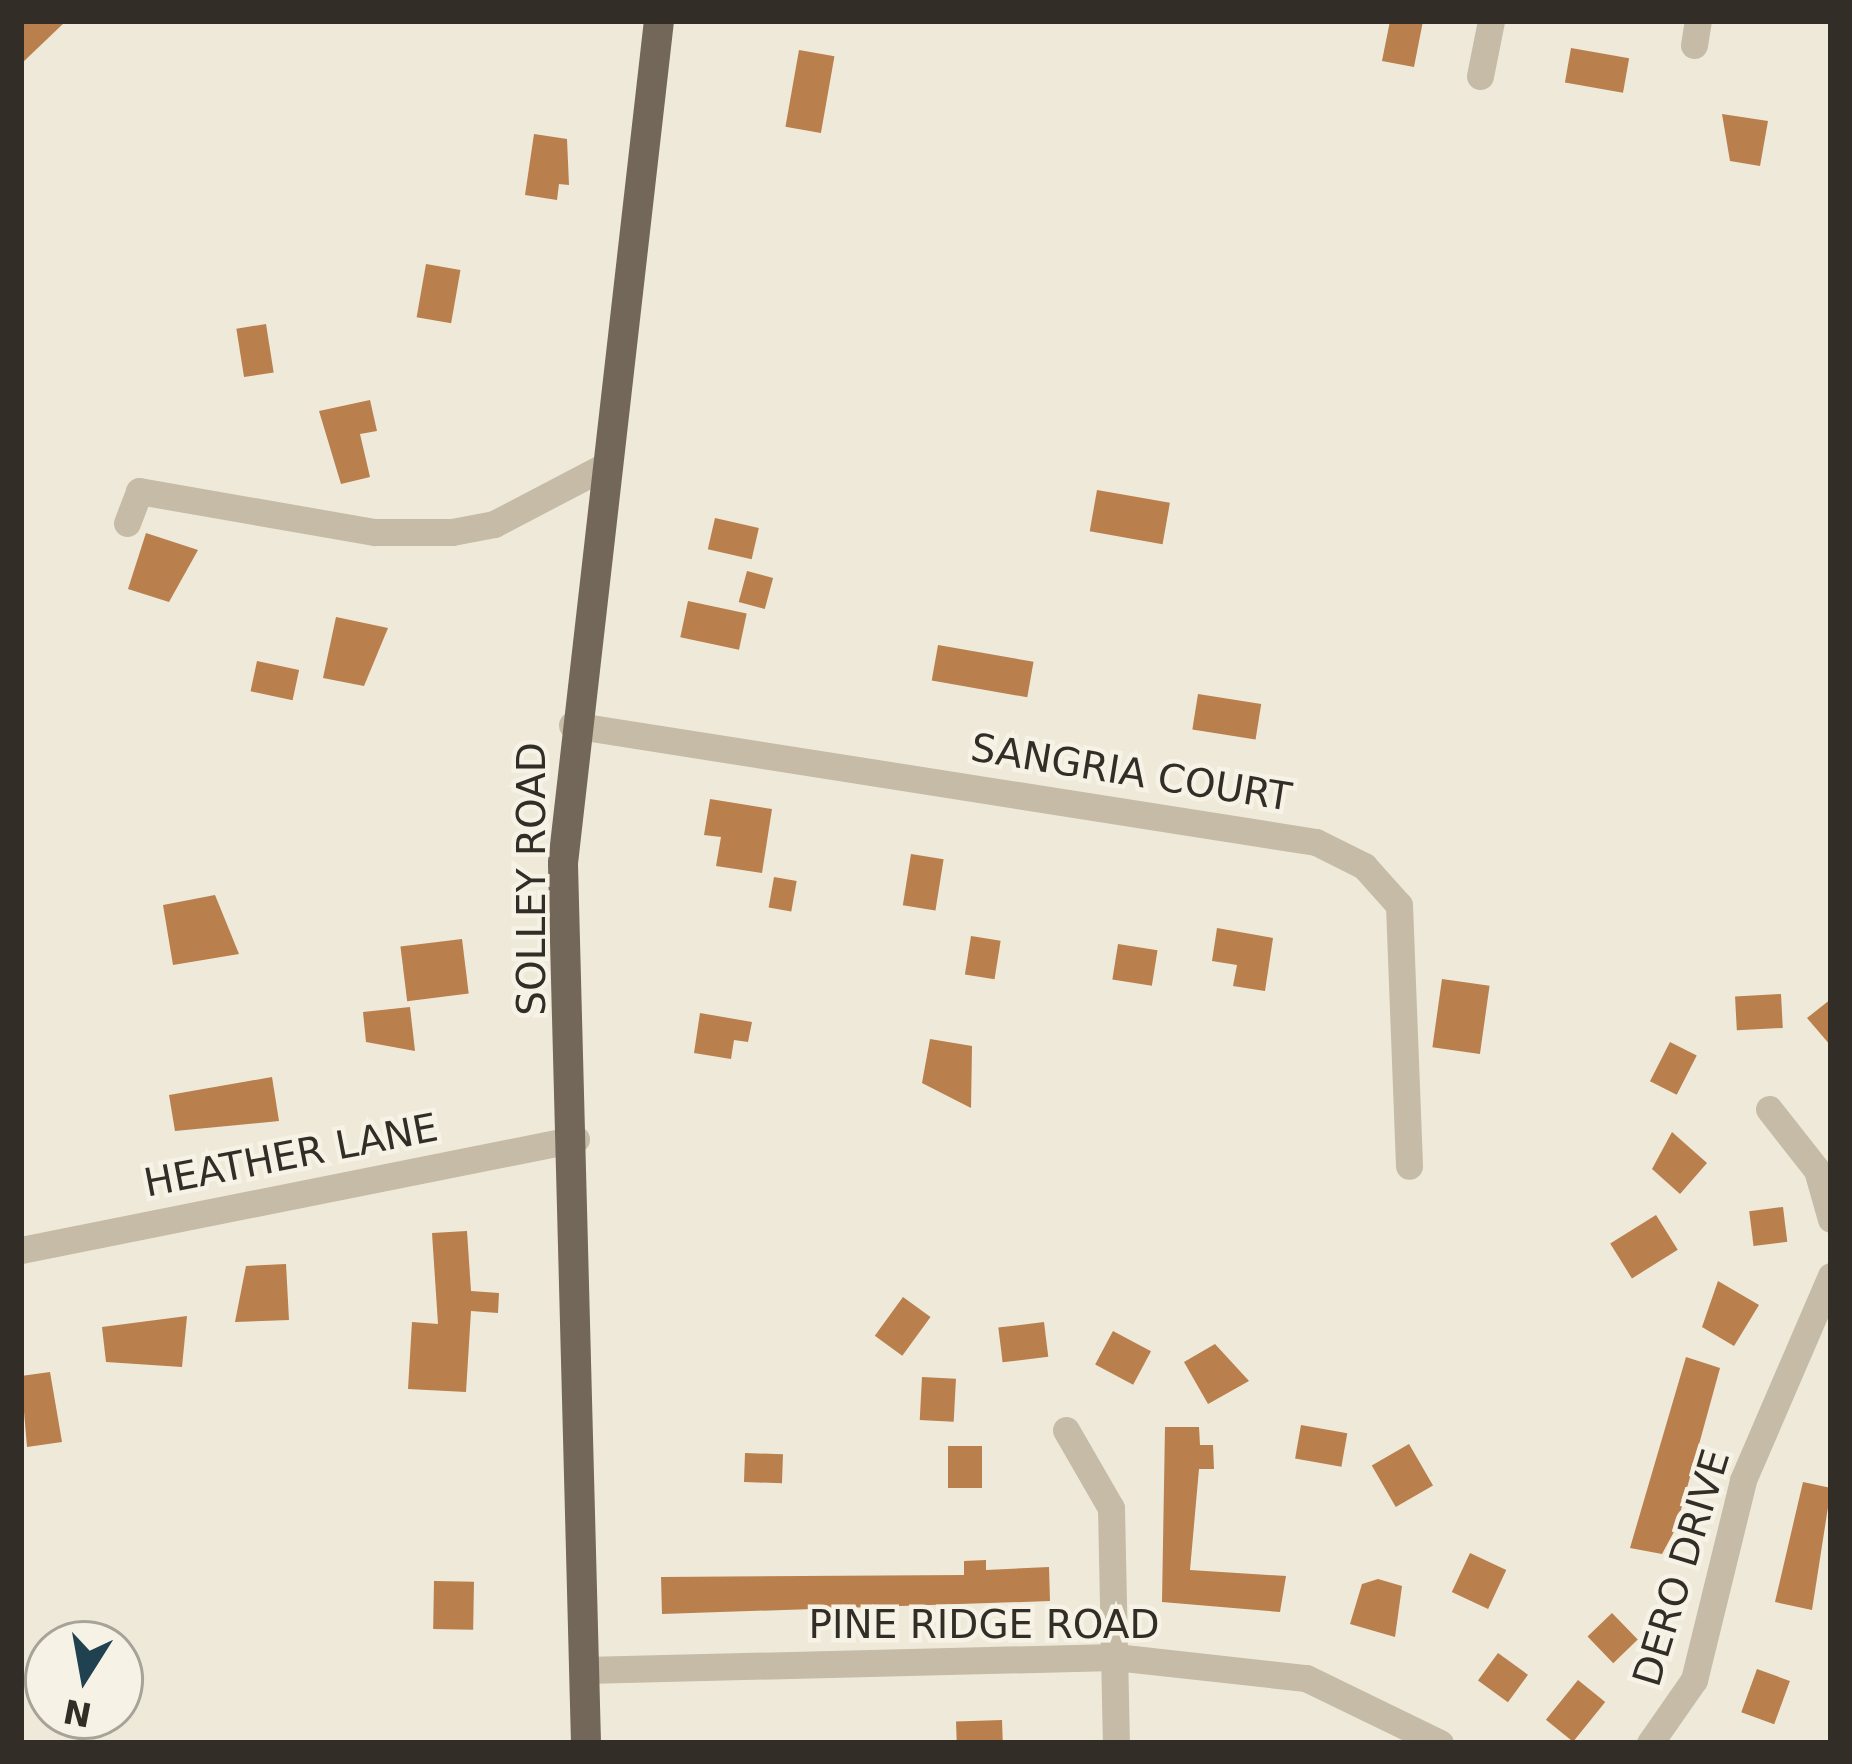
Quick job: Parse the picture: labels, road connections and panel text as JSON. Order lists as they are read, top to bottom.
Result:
{
  "streets": {
    "main road": ["SOLLEY ROAD"],
    "street": [
      "SANGRIA COURT",
      "HEATHER LANE",
      "DERO DRIVE",
      "PINE RIDGE ROAD"
    ]
  },
  "crossings": [
    ["SANGRIA COURT", "SOLLEY ROAD"],
    ["SOLLEY ROAD", "HEATHER LANE"],
    ["SOLLEY ROAD", "PINE RIDGE ROAD"]
  ],
  "north": "bottom"
}
